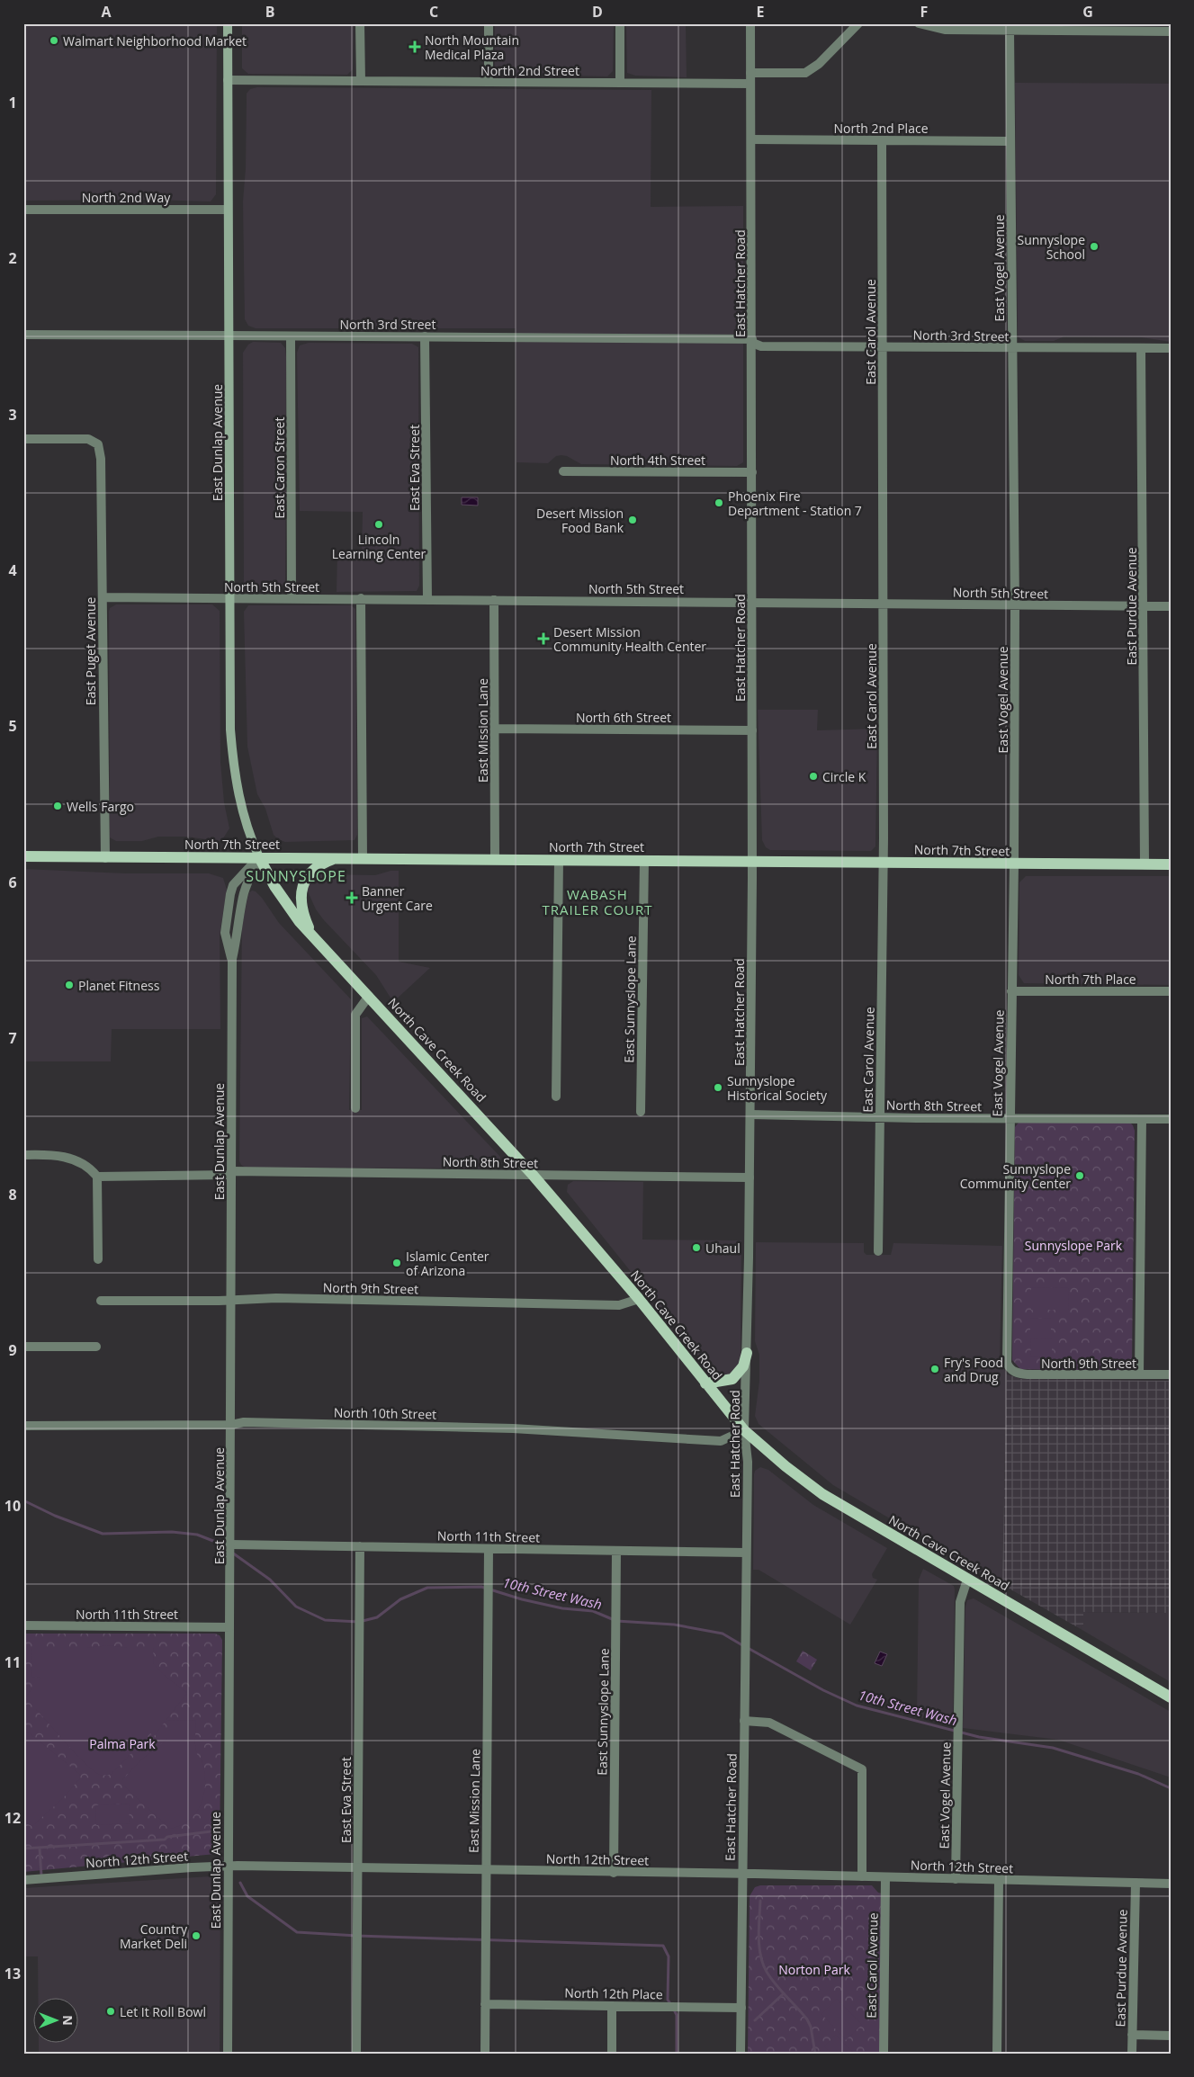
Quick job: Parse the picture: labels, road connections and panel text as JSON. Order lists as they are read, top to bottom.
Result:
{
  "streets": {
    "main road": ["East Dunlap Avenue", "North 7th Street", "North Cave Creek Road"],
    "street": [
      "North 2nd Street",
      "North 2nd Place",
      "North 2nd Way",
      "East Vogel Avenue",
      "East Hatcher Road",
      "North 3rd Street",
      "East Carol Avenue",
      "North 4th Street",
      "East Caron Street",
      "East Eva Street",
      "North 5th Street",
      "East Purdue Avenue",
      "East Puget Avenue",
      "North 6th Street",
      "East Mission Lane",
      "North 7th Place",
      "East Sunnyslope Lane",
      "North 8th Street",
      "North 9th Street",
      "North 10th Street",
      "North 11th Street",
      "North 12th Street",
      "North 12th Place"
    ]
  },
  "crossings": [
    ["North 2nd Street", "East Hatcher Road"],
    ["North 2nd Street", "East Dunlap Avenue"],
    ["North 2nd Place", "East Vogel Avenue"],
    ["North 2nd Place", "East Hatcher Road"],
    ["North 2nd Place", "East Carol Avenue"],
    ["North 2nd Way", "East Dunlap Avenue"],
    ["East Vogel Avenue", "North 3rd Street"],
    ["East Vogel Avenue", "North 5th Street"],
    ["East Vogel Avenue", "North 7th Street"],
    ["East Vogel Avenue", "North 7th Place"],
    ["East Vogel Avenue", "North Cave Creek Road"],
    ["East Vogel Avenue", "North 8th Street"],
    ["East Vogel Avenue", "North 9th Street"],
    ["East Vogel Avenue", "North 12th Street"],
    ["East Hatcher Road", "North 3rd Street"],
    ["East Hatcher Road", "North 4th Street"],
    ["East Hatcher Road", "North 5th Street"],
    ["East Hatcher Road", "North 6th Street"],
    ["East Hatcher Road", "North 7th Street"],
    ["East Hatcher Road", "North Cave Creek Road"],
    ["East Hatcher Road", "North 8th Street"],
    ["East Hatcher Road", "North 10th Street"],
    ["East Hatcher Road", "North 11th Street"],
    ["East Hatcher Road", "North 12th Street"],
    ["East Hatcher Road", "North 12th Place"],
    ["North 3rd Street", "East Carol Avenue"],
    ["North 3rd Street", "East Dunlap Avenue"],
    ["North 3rd Street", "East Caron Street"],
    ["North 3rd Street", "East Eva Street"],
    ["North 3rd Street", "East Purdue Avenue"],
    ["East Carol Avenue", "North 5th Street"],
    ["East Carol Avenue", "North 7th Street"],
    ["East Carol Avenue", "North 8th Street"],
    ["East Carol Avenue", "North 12th Street"],
    ["East Dunlap Avenue", "North 5th Street"],
    ["East Dunlap Avenue", "North 7th Street"],
    ["East Dunlap Avenue", "North Cave Creek Road"],
    ["East Dunlap Avenue", "North 8th Street"],
    ["East Dunlap Avenue", "North 9th Street"],
    ["East Dunlap Avenue", "North 10th Street"],
    ["East Dunlap Avenue", "North 11th Street"],
    ["East Dunlap Avenue", "North 12th Street"],
    ["East Caron Street", "North 5th Street"],
    ["East Eva Street", "North 5th Street"],
    ["East Eva Street", "North 11th Street"],
    ["East Eva Street", "North 12th Street"],
    ["North 5th Street", "East Purdue Avenue"],
    ["North 5th Street", "East Puget Avenue"],
    ["North 5th Street", "East Mission Lane"],
    ["East Purdue Avenue", "North 7th Street"],
    ["East Purdue Avenue", "North 12th Street"],
    ["East Puget Avenue", "North 7th Street"],
    ["North 6th Street", "East Mission Lane"],
    ["East Mission Lane", "North 7th Street"],
    ["East Mission Lane", "North 11th Street"],
    ["East Mission Lane", "North 12th Street"],
    ["East Mission Lane", "North 12th Place"],
    ["North 7th Street", "East Sunnyslope Lane"],
    ["North 7th Street", "North Cave Creek Road"],
    ["East Sunnyslope Lane", "North 11th Street"],
    ["East Sunnyslope Lane", "North 12th Street"],
    ["North Cave Creek Road", "North 8th Street"],
    ["North Cave Creek Road", "North 9th Street"],
    ["North Cave Creek Road", "North 10th Street"]
  ],
  "districts": ["SUNNYSLOPE", "WABASH TRAILER COURT"],
  "water": ["10th Street Wash"],
  "parks": ["Sunnyslope Park", "Palma Park", "Norton Park"],
  "places": {
    "other": [
      "Walmart Neighborhood Market",
      "Sunnyslope School",
      "Phoenix Fire Department - Station 7",
      "Desert Mission Food Bank",
      "Lincoln Learning Center",
      "Circle K",
      "Wells Fargo",
      "Planet Fitness",
      "Sunnyslope Historical Society",
      "Sunnyslope Community Center",
      "Uhaul",
      "Islamic Center of Arizona",
      "Fry's Food and Drug",
      "Country Market Deli",
      "Let It Roll Bowl"
    ],
    "health": ["North Mountain Medical Plaza", "Desert Mission Community Health Center", "Banner Urgent Care"]
  },
  "north": "right",
  "grid": {
    "columns": [
      "A",
      "B",
      "C",
      "D",
      "E",
      "F",
      "G"
    ],
    "rows": [
      "1",
      "2",
      "3",
      "4",
      "5",
      "6",
      "7",
      "8",
      "9",
      "10",
      "11",
      "12",
      "13"
    ]
  }
}
